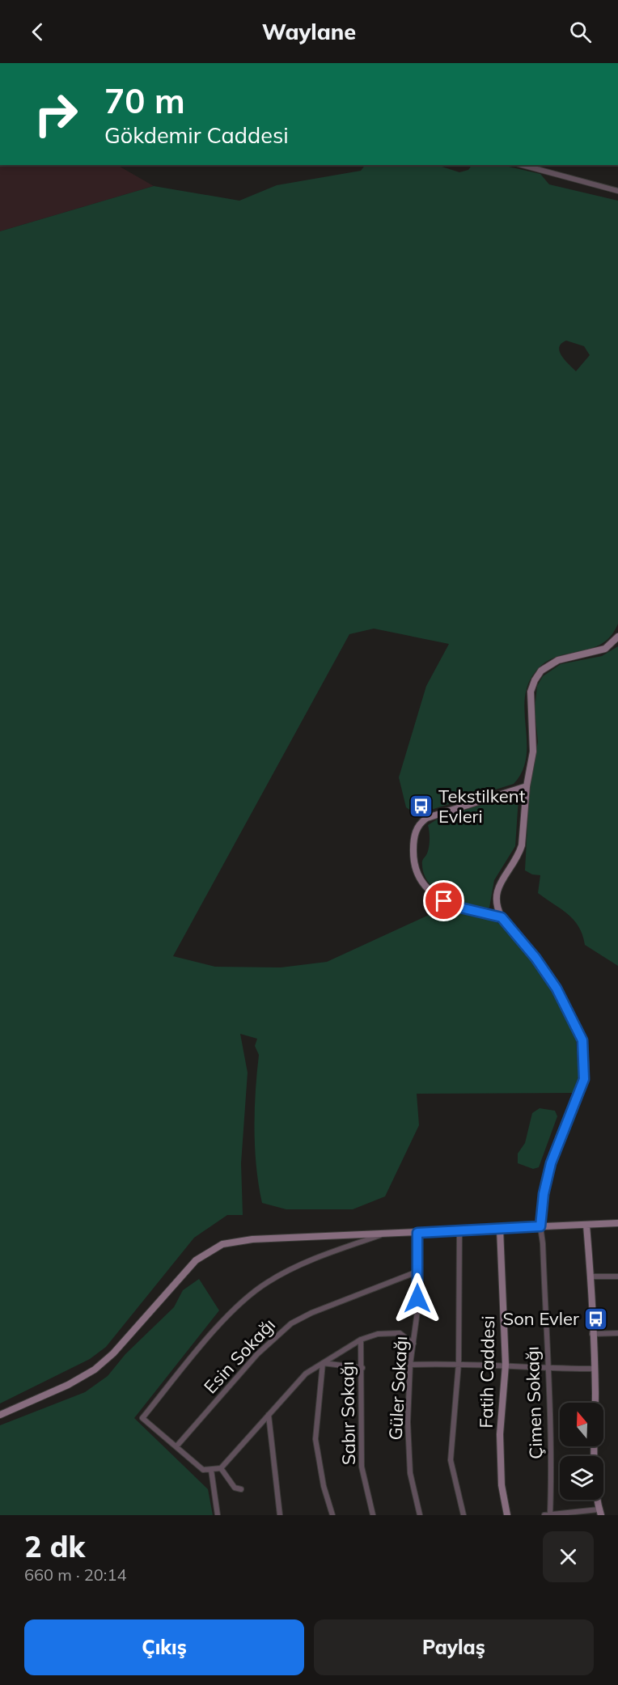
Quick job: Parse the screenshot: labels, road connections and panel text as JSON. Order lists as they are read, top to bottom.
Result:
{
  "streets": {
    "main road": ["Fatih Caddesi", "Çimen Sokağı"],
    "street": ["Esin Sokağı", "Güler Sokağı", "Sabır Sokağı"]
  },
  "crossings": [
    ["Esin Sokağı", "Güler Sokağı"]
  ],
  "places": {
    "bus stop": ["Tekstilkent Evleri", "Son Evler"]
  },
  "north": "top",
  "page": {
    "header": "Waylane",
    "turn": ["70 m", "Gökdemir Caddesi"],
    "heading": ["2 dk", "660 m · 20:14"],
    "buttons": ["Çıkış", "Paylaş"]
  }
}
